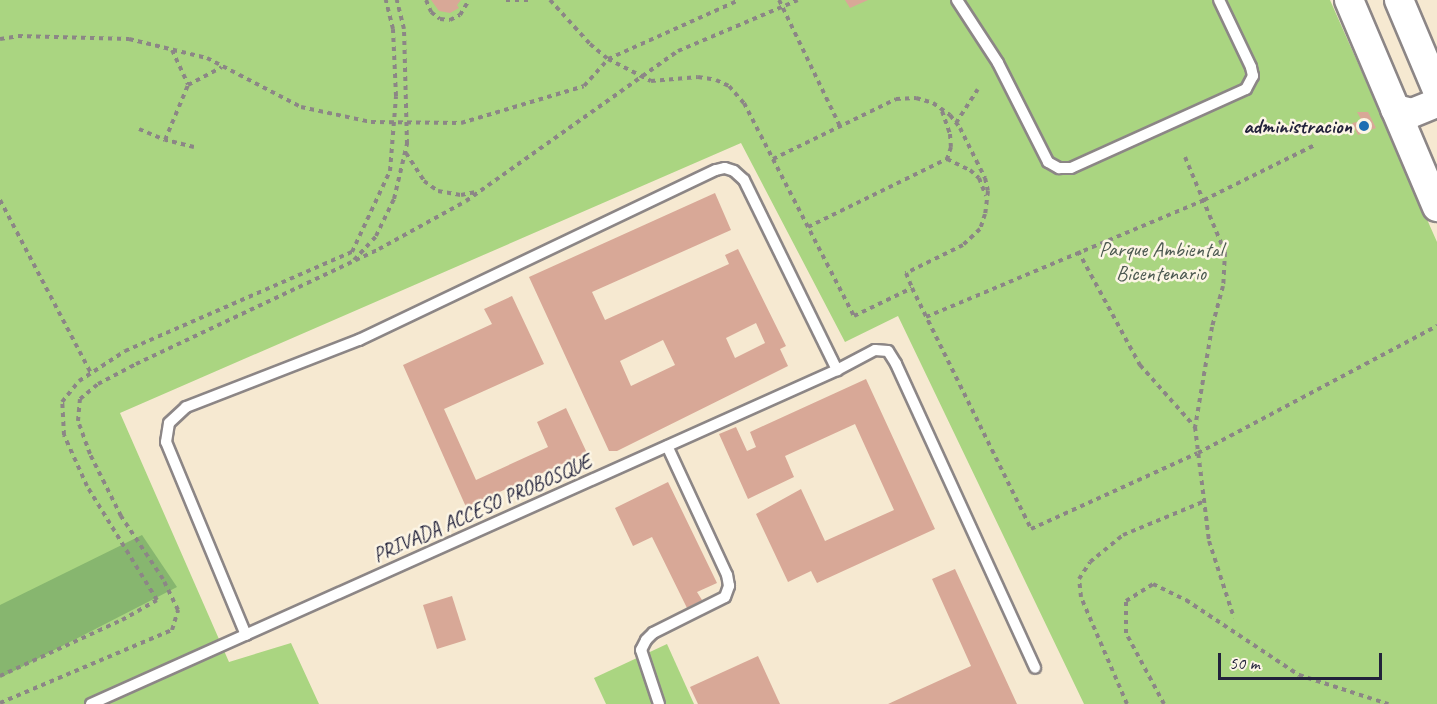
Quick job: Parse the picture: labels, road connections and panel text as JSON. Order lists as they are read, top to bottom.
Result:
{
  "streets": {
    "lane": ["PRIVADA ACCESO PROBOSQUE"]
  },
  "parks": ["Parque Ambiental Bicentenario"],
  "places": ["administracion"],
  "scale_bar": "50 m"
}
